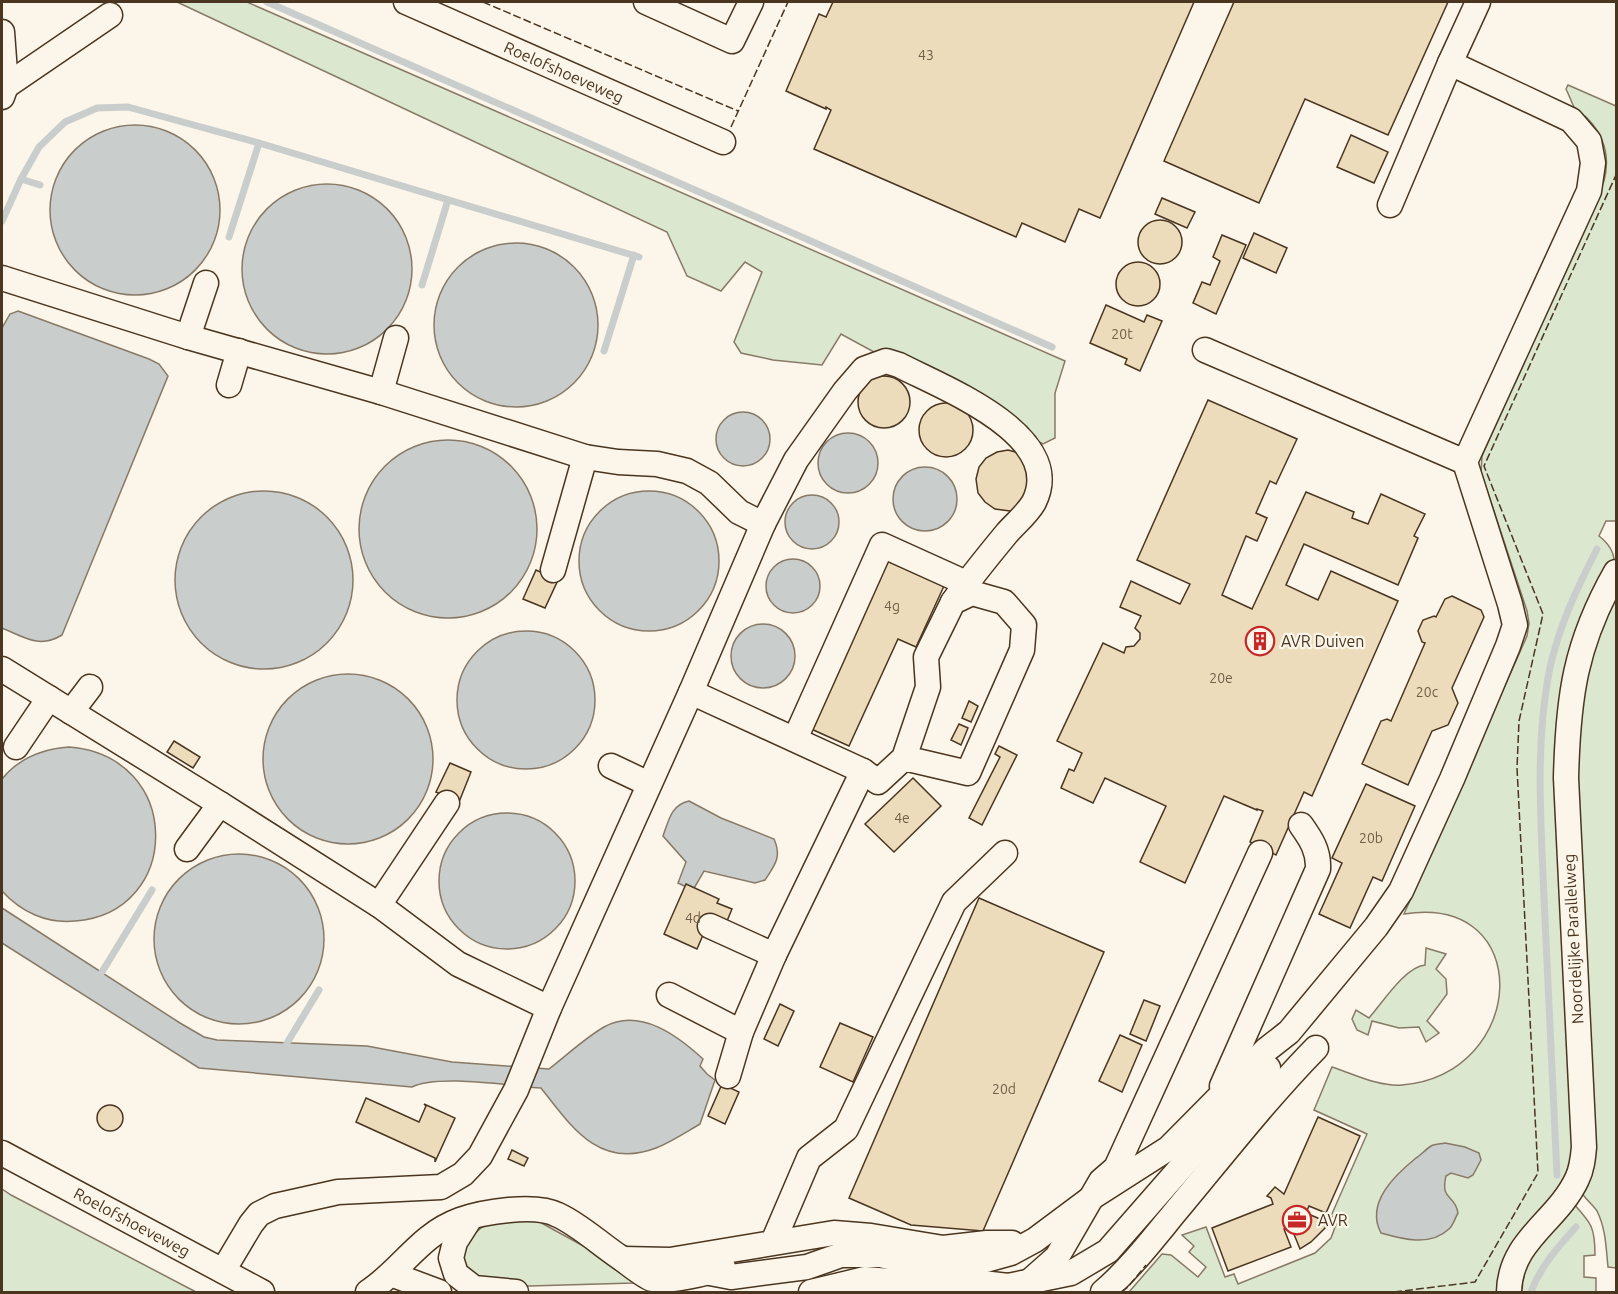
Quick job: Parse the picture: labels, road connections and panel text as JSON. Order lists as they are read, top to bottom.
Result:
{
  "streets": {
    "street": ["Roelofshoeveweg", "Noordelijke Parallelweg"]
  },
  "places": {
    "building": ["AVR Duiven"],
    "office": ["AVR"]
  },
  "house_numbers": [
    "43",
    "20t",
    "4g",
    "20e",
    "20c",
    "4e",
    "20b",
    "4d",
    "20d"
  ]
}
